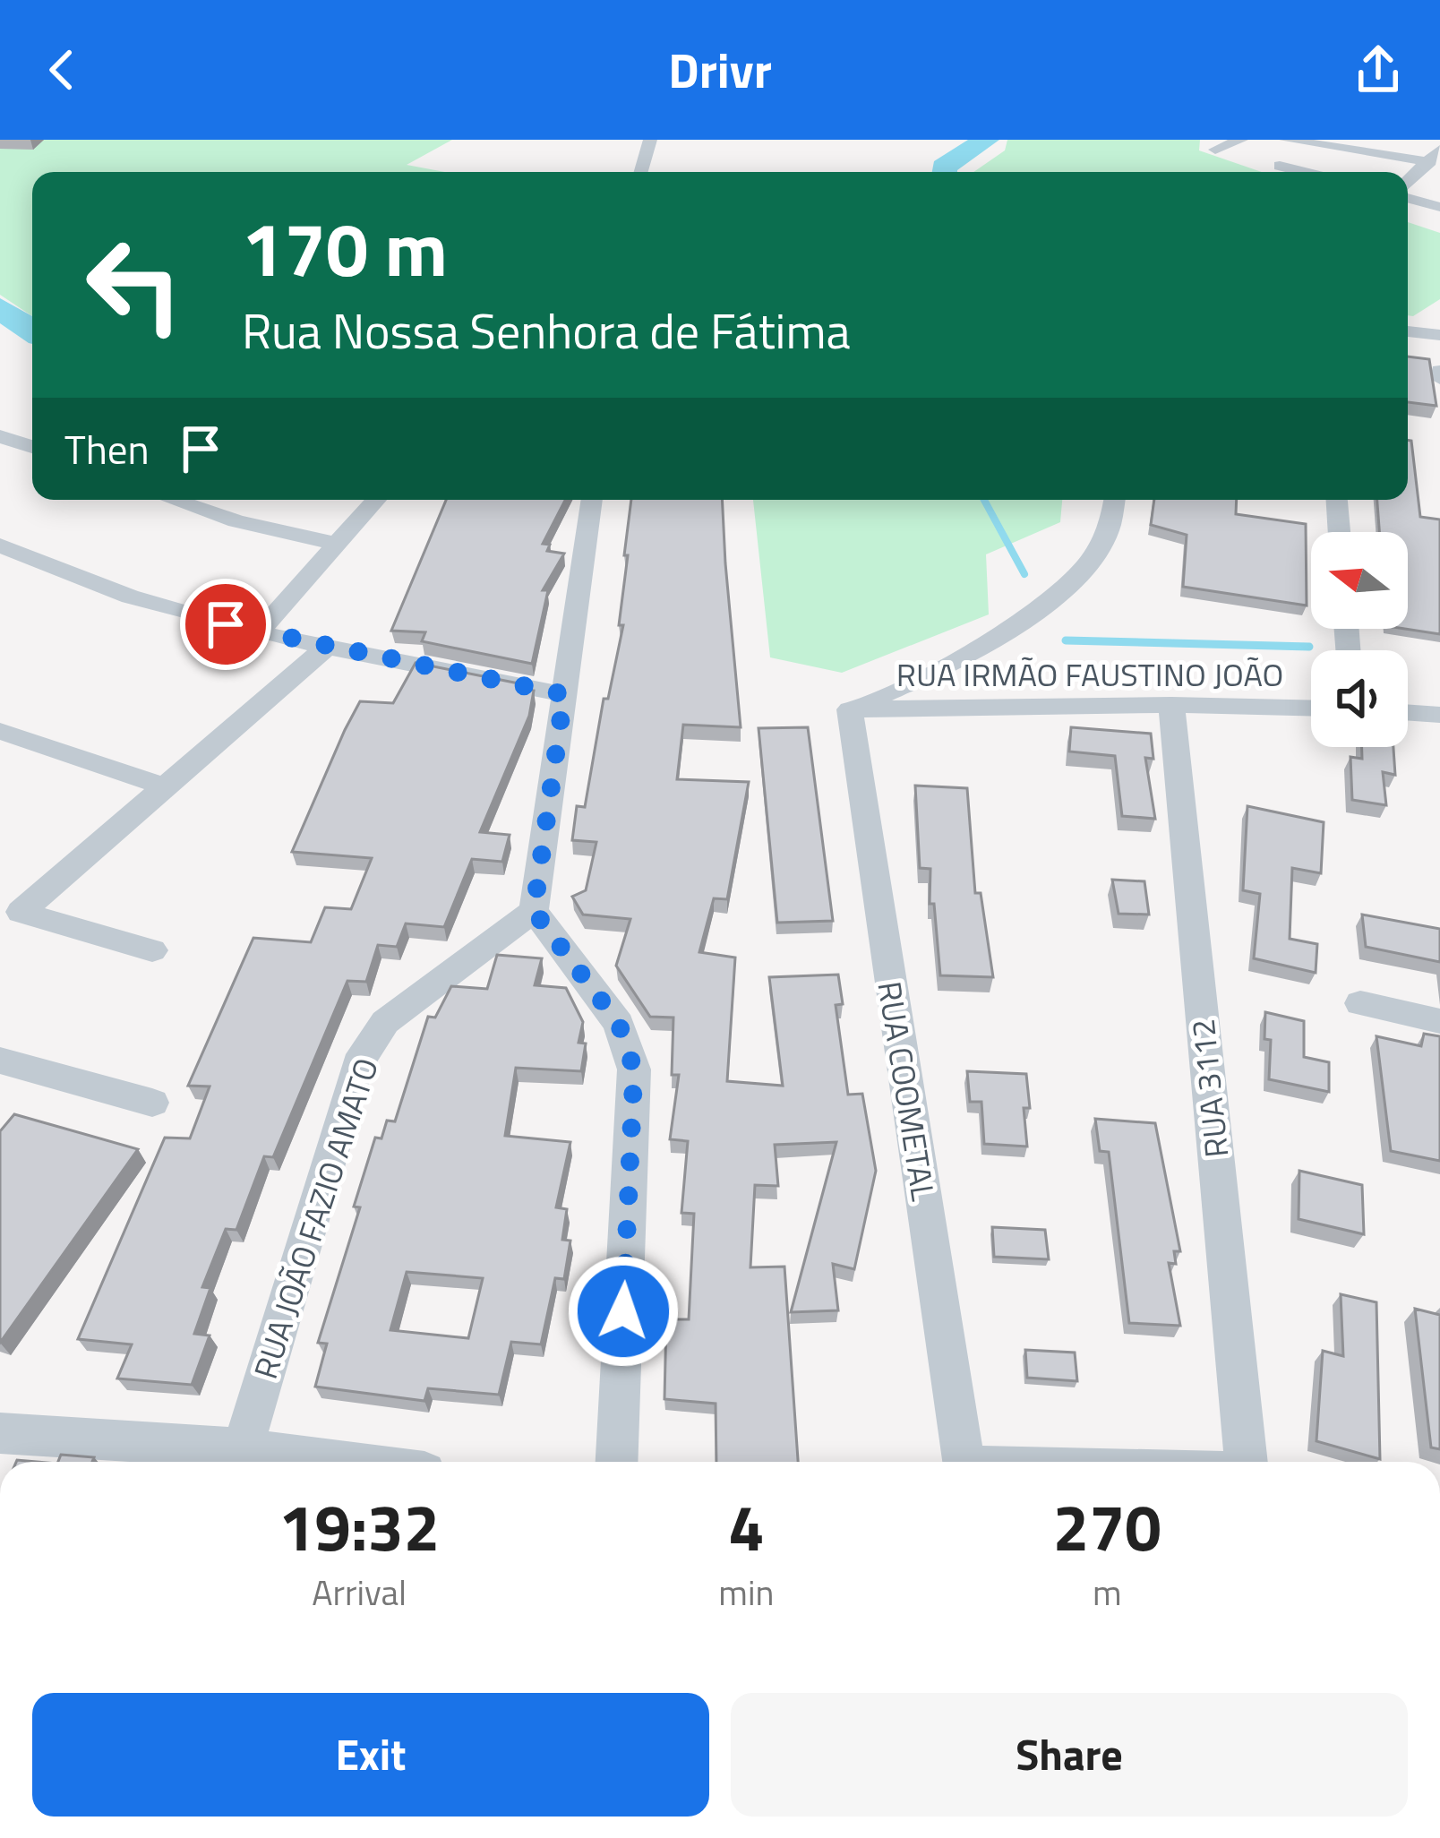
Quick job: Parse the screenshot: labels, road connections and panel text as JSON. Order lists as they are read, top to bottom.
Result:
{
  "streets": {
    "street": [
      "RUA IRMÃO FAUSTINO JOÃO",
      "RUA 3112",
      "RUA COOMETAL",
      "RUA JOÃO FAZIO AMATO"
    ]
  },
  "crossings": [
    ["RUA IRMÃO FAUSTINO JOÃO", "RUA 3112"],
    ["RUA IRMÃO FAUSTINO JOÃO", "RUA COOMETAL"]
  ],
  "north": "left",
  "page": {
    "header": "Drivr",
    "turn": ["170 m", "Rua Nossa Senhora de Fátima"],
    "then": "Then",
    "eta": [
      "19:32",
      "Arrival",
      "4",
      "min",
      "270",
      "m"
    ],
    "buttons": ["Exit", "Share"]
  }
}
